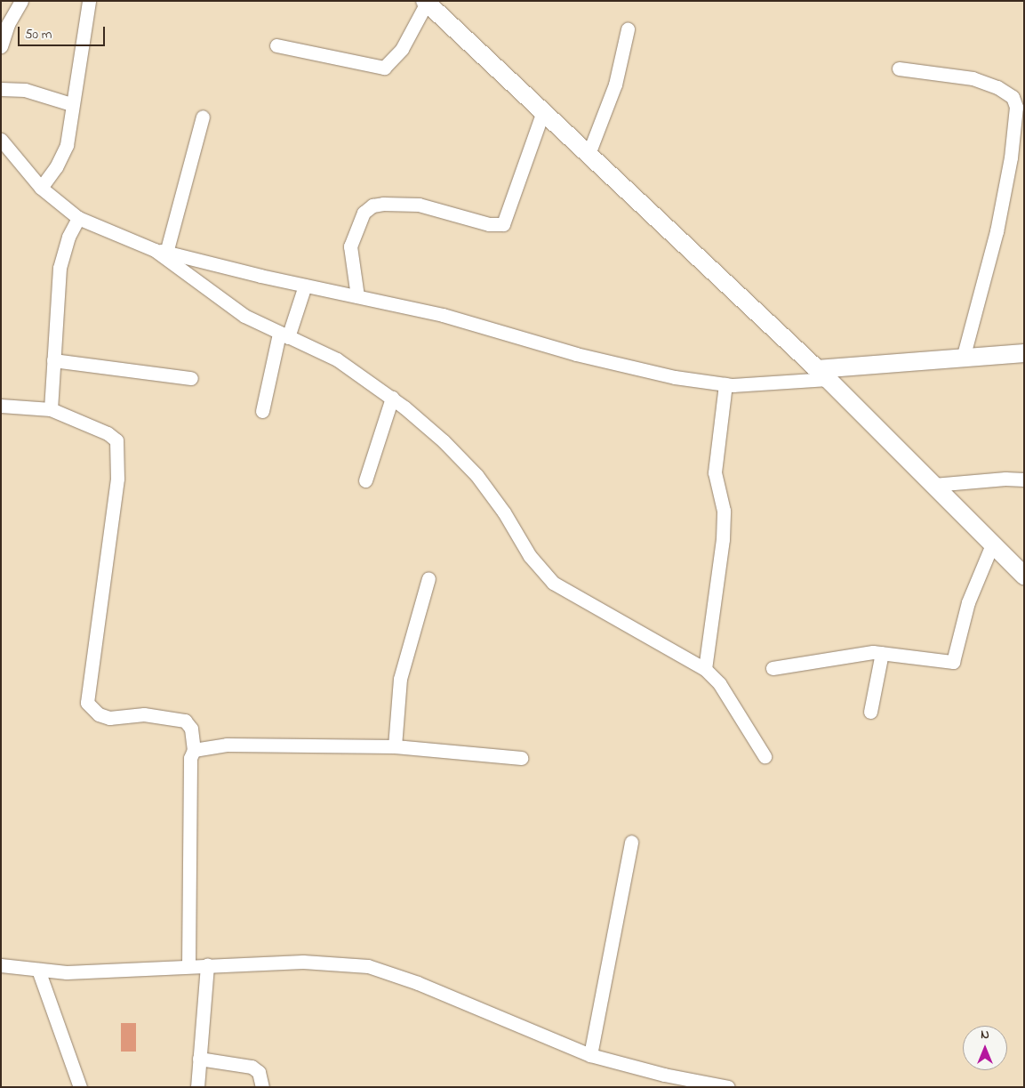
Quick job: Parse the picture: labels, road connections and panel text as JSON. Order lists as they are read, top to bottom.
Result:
{
  "scale_bar": "50 m",
  "north": "top"
}
